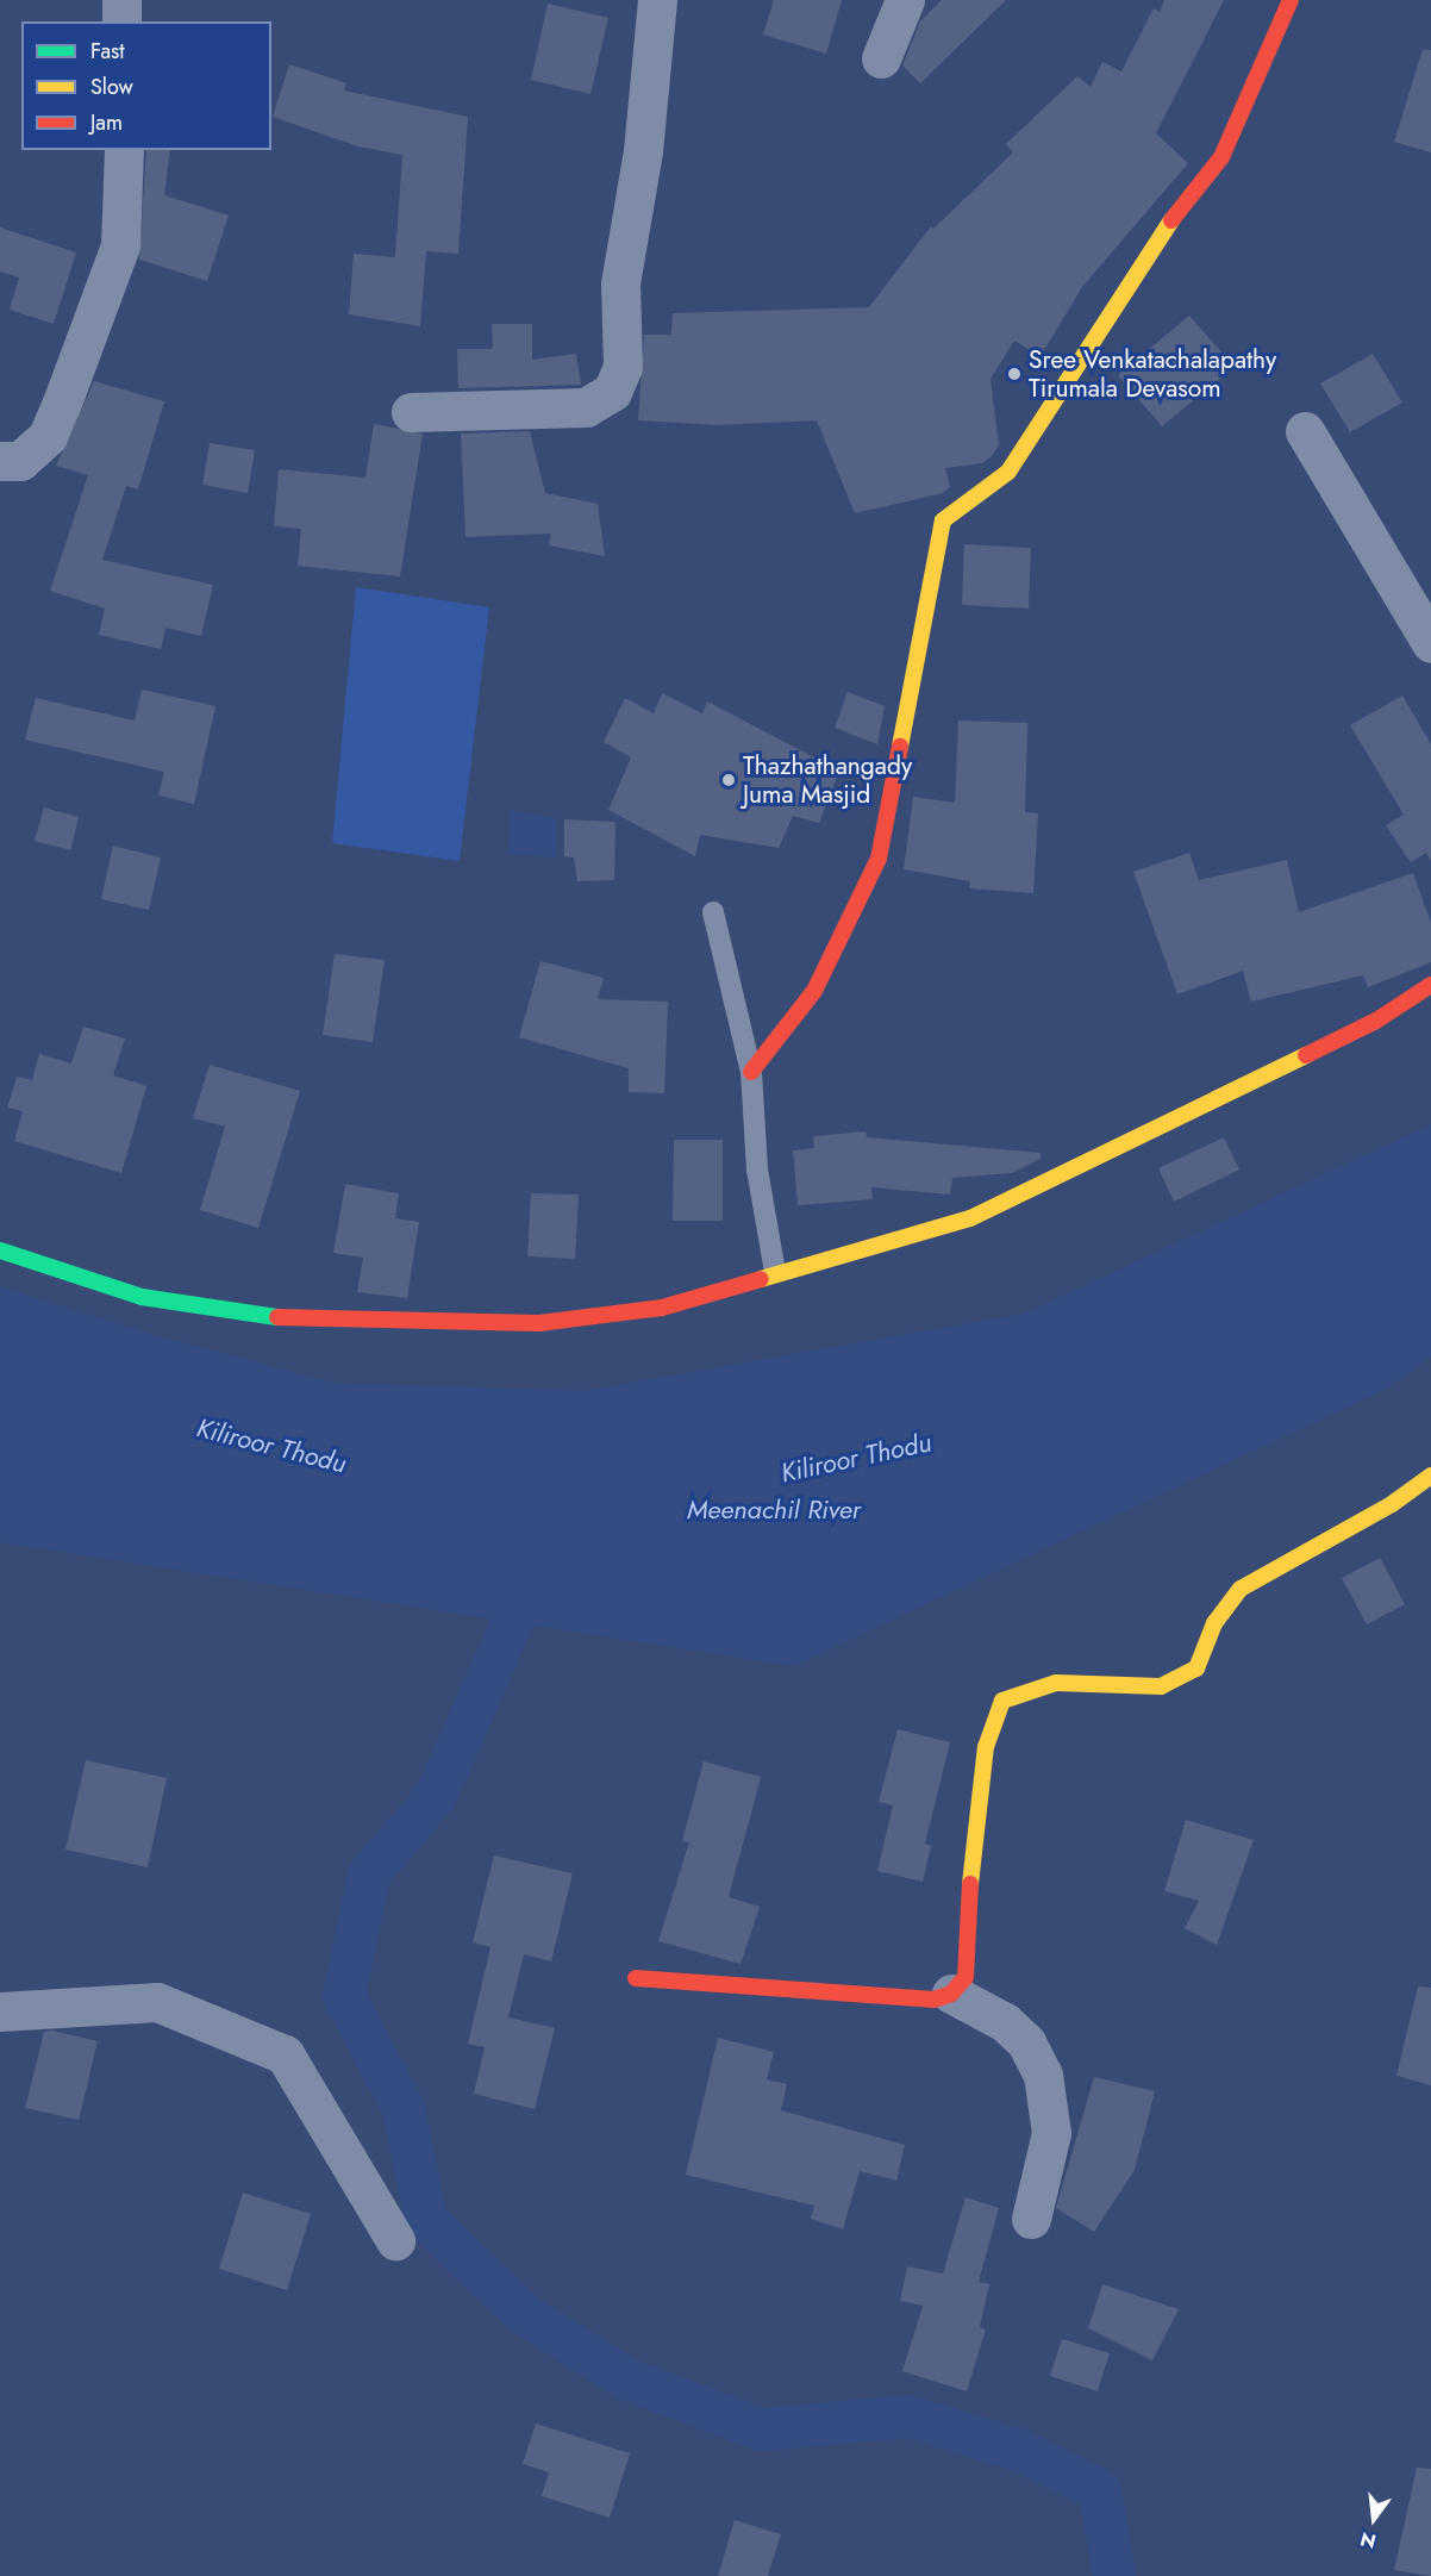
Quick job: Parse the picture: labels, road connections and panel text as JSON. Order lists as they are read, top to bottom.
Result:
{
  "water": ["Kiliroor Thodu", "Meenachil River"],
  "places": ["Sree Venkatachalapathy Tirumala Devasom", "Thazhathangady Juma Masjid"],
  "legend": ["Fast", "Slow", "Jam"],
  "north": "bottom"
}
